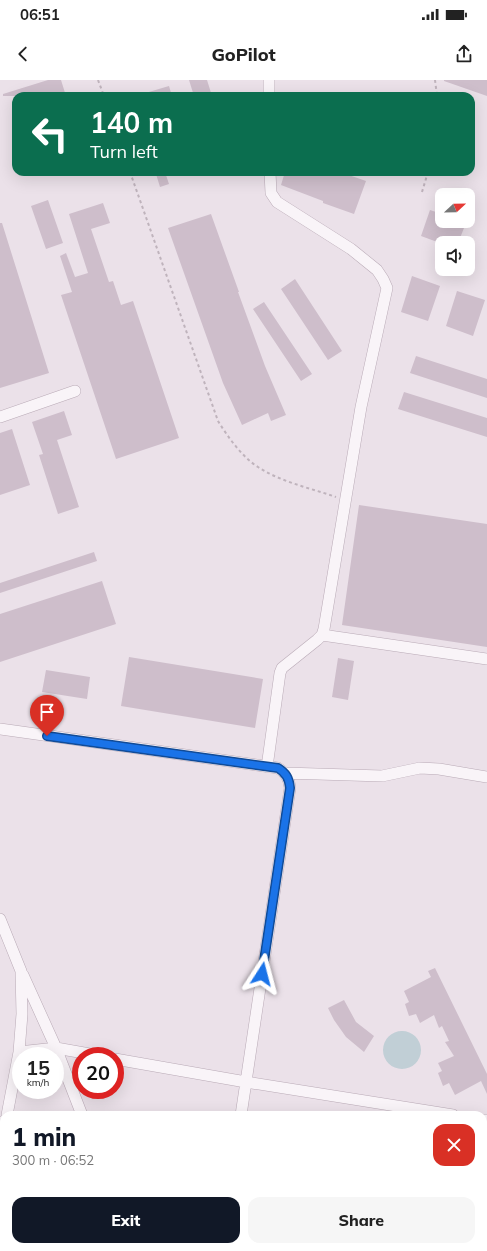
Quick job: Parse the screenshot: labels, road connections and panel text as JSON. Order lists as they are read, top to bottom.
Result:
{
  "north": "right",
  "page": {
    "status": "06:51",
    "header": "GoPilot",
    "turn": ["140 m", "Turn left"],
    "speed": "15 km/h",
    "limit": "20",
    "heading": ["1 min", "300 m · 06:52"],
    "buttons": ["Exit", "Share"]
  }
}
